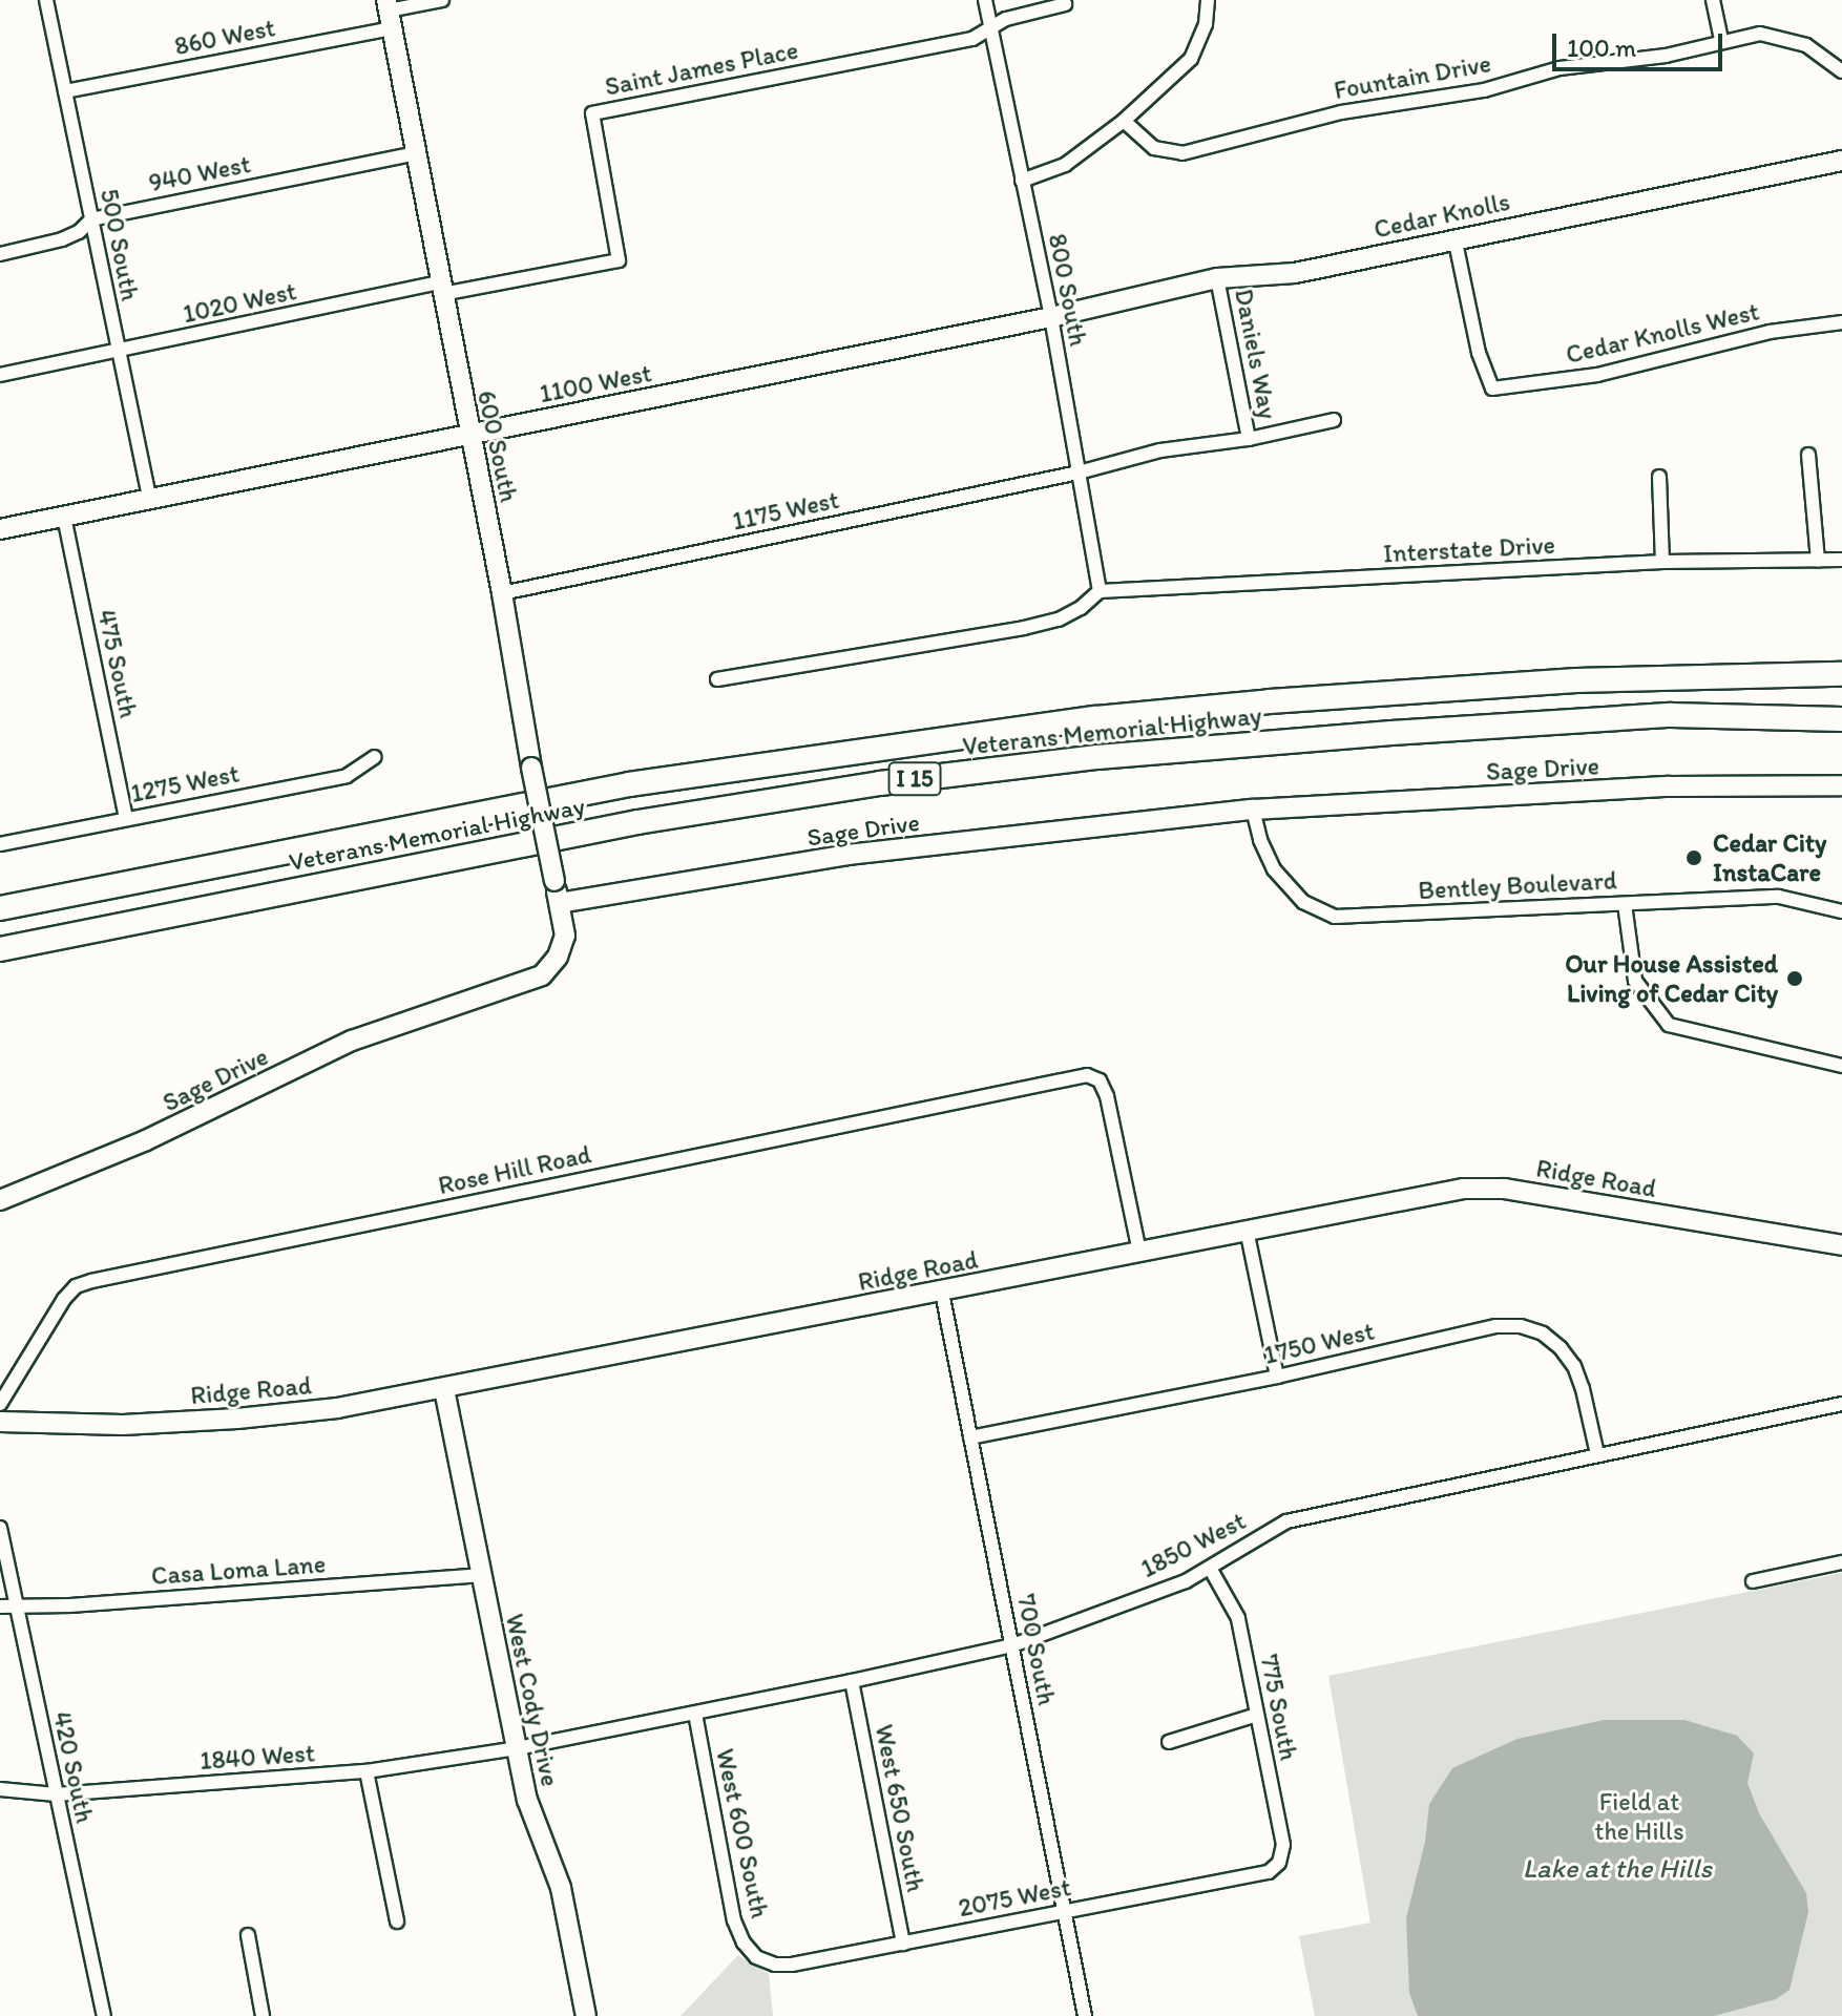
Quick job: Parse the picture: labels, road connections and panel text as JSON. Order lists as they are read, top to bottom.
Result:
{
  "streets": {
    "highway": ["Veterans Memorial Highway", "I 15"],
    "street": [
      "860 West",
      "Saint James Place",
      "Fountain Drive",
      "940 West",
      "Cedar Knolls",
      "500 South",
      "800 South",
      "1020 West",
      "Cedar Knolls West",
      "Daniels Way",
      "1100 West",
      "600 South",
      "1175 West",
      "Interstate Drive",
      "475 South",
      "Sage Drive",
      "1275 West",
      "Bentley Boulevard",
      "Rose Hill Road",
      "Ridge Road",
      "1750 West",
      "1850 West",
      "Casa Loma Lane",
      "700 South",
      "West Cody Drive",
      "775 South",
      "1840 West",
      "420 South",
      "West 650 South",
      "West 600 South",
      "2075 West"
    ]
  },
  "crossings": [
    ["860 West", "500 South"],
    ["860 West", "600 South"],
    ["Saint James Place", "800 South"],
    ["Saint James Place", "1020 West"],
    ["Saint James Place", "600 South"],
    ["940 West", "500 South"],
    ["940 West", "600 South"],
    ["Cedar Knolls", "800 South"],
    ["Cedar Knolls", "Cedar Knolls West"],
    ["Cedar Knolls", "Daniels Way"],
    ["Cedar Knolls", "1100 West"],
    ["500 South", "1020 West"],
    ["500 South", "1100 West"],
    ["800 South", "1100 West"],
    ["800 South", "1175 West"],
    ["800 South", "Interstate Drive"],
    ["1020 West", "600 South"],
    ["1100 West", "600 South"],
    ["1100 West", "475 South"],
    ["600 South", "1175 West"],
    ["600 South", "Sage Drive"],
    ["475 South", "1275 West"],
    ["Sage Drive", "Bentley Boulevard"],
    ["Rose Hill Road", "Ridge Road"],
    ["Ridge Road", "700 South"],
    ["Ridge Road", "West Cody Drive"],
    ["1750 West", "1850 West"],
    ["1750 West", "700 South"],
    ["1850 West", "700 South"],
    ["1850 West", "West Cody Drive"],
    ["1850 West", "775 South"],
    ["1850 West", "1840 West"],
    ["1850 West", "West 650 South"],
    ["1850 West", "West 600 South"],
    ["Casa Loma Lane", "West Cody Drive"],
    ["Casa Loma Lane", "420 South"],
    ["700 South", "2075 West"],
    ["West Cody Drive", "1840 West"],
    ["775 South", "2075 West"],
    ["1840 West", "420 South"],
    ["West 650 South", "2075 West"],
    ["West 600 South", "2075 West"]
  ],
  "water": ["Lake at the Hills"],
  "parks": ["Field at the Hills"],
  "places": ["Cedar City InstaCare", "Our House Assisted Living of Cedar City"],
  "scale_bar": "100 m"
}
